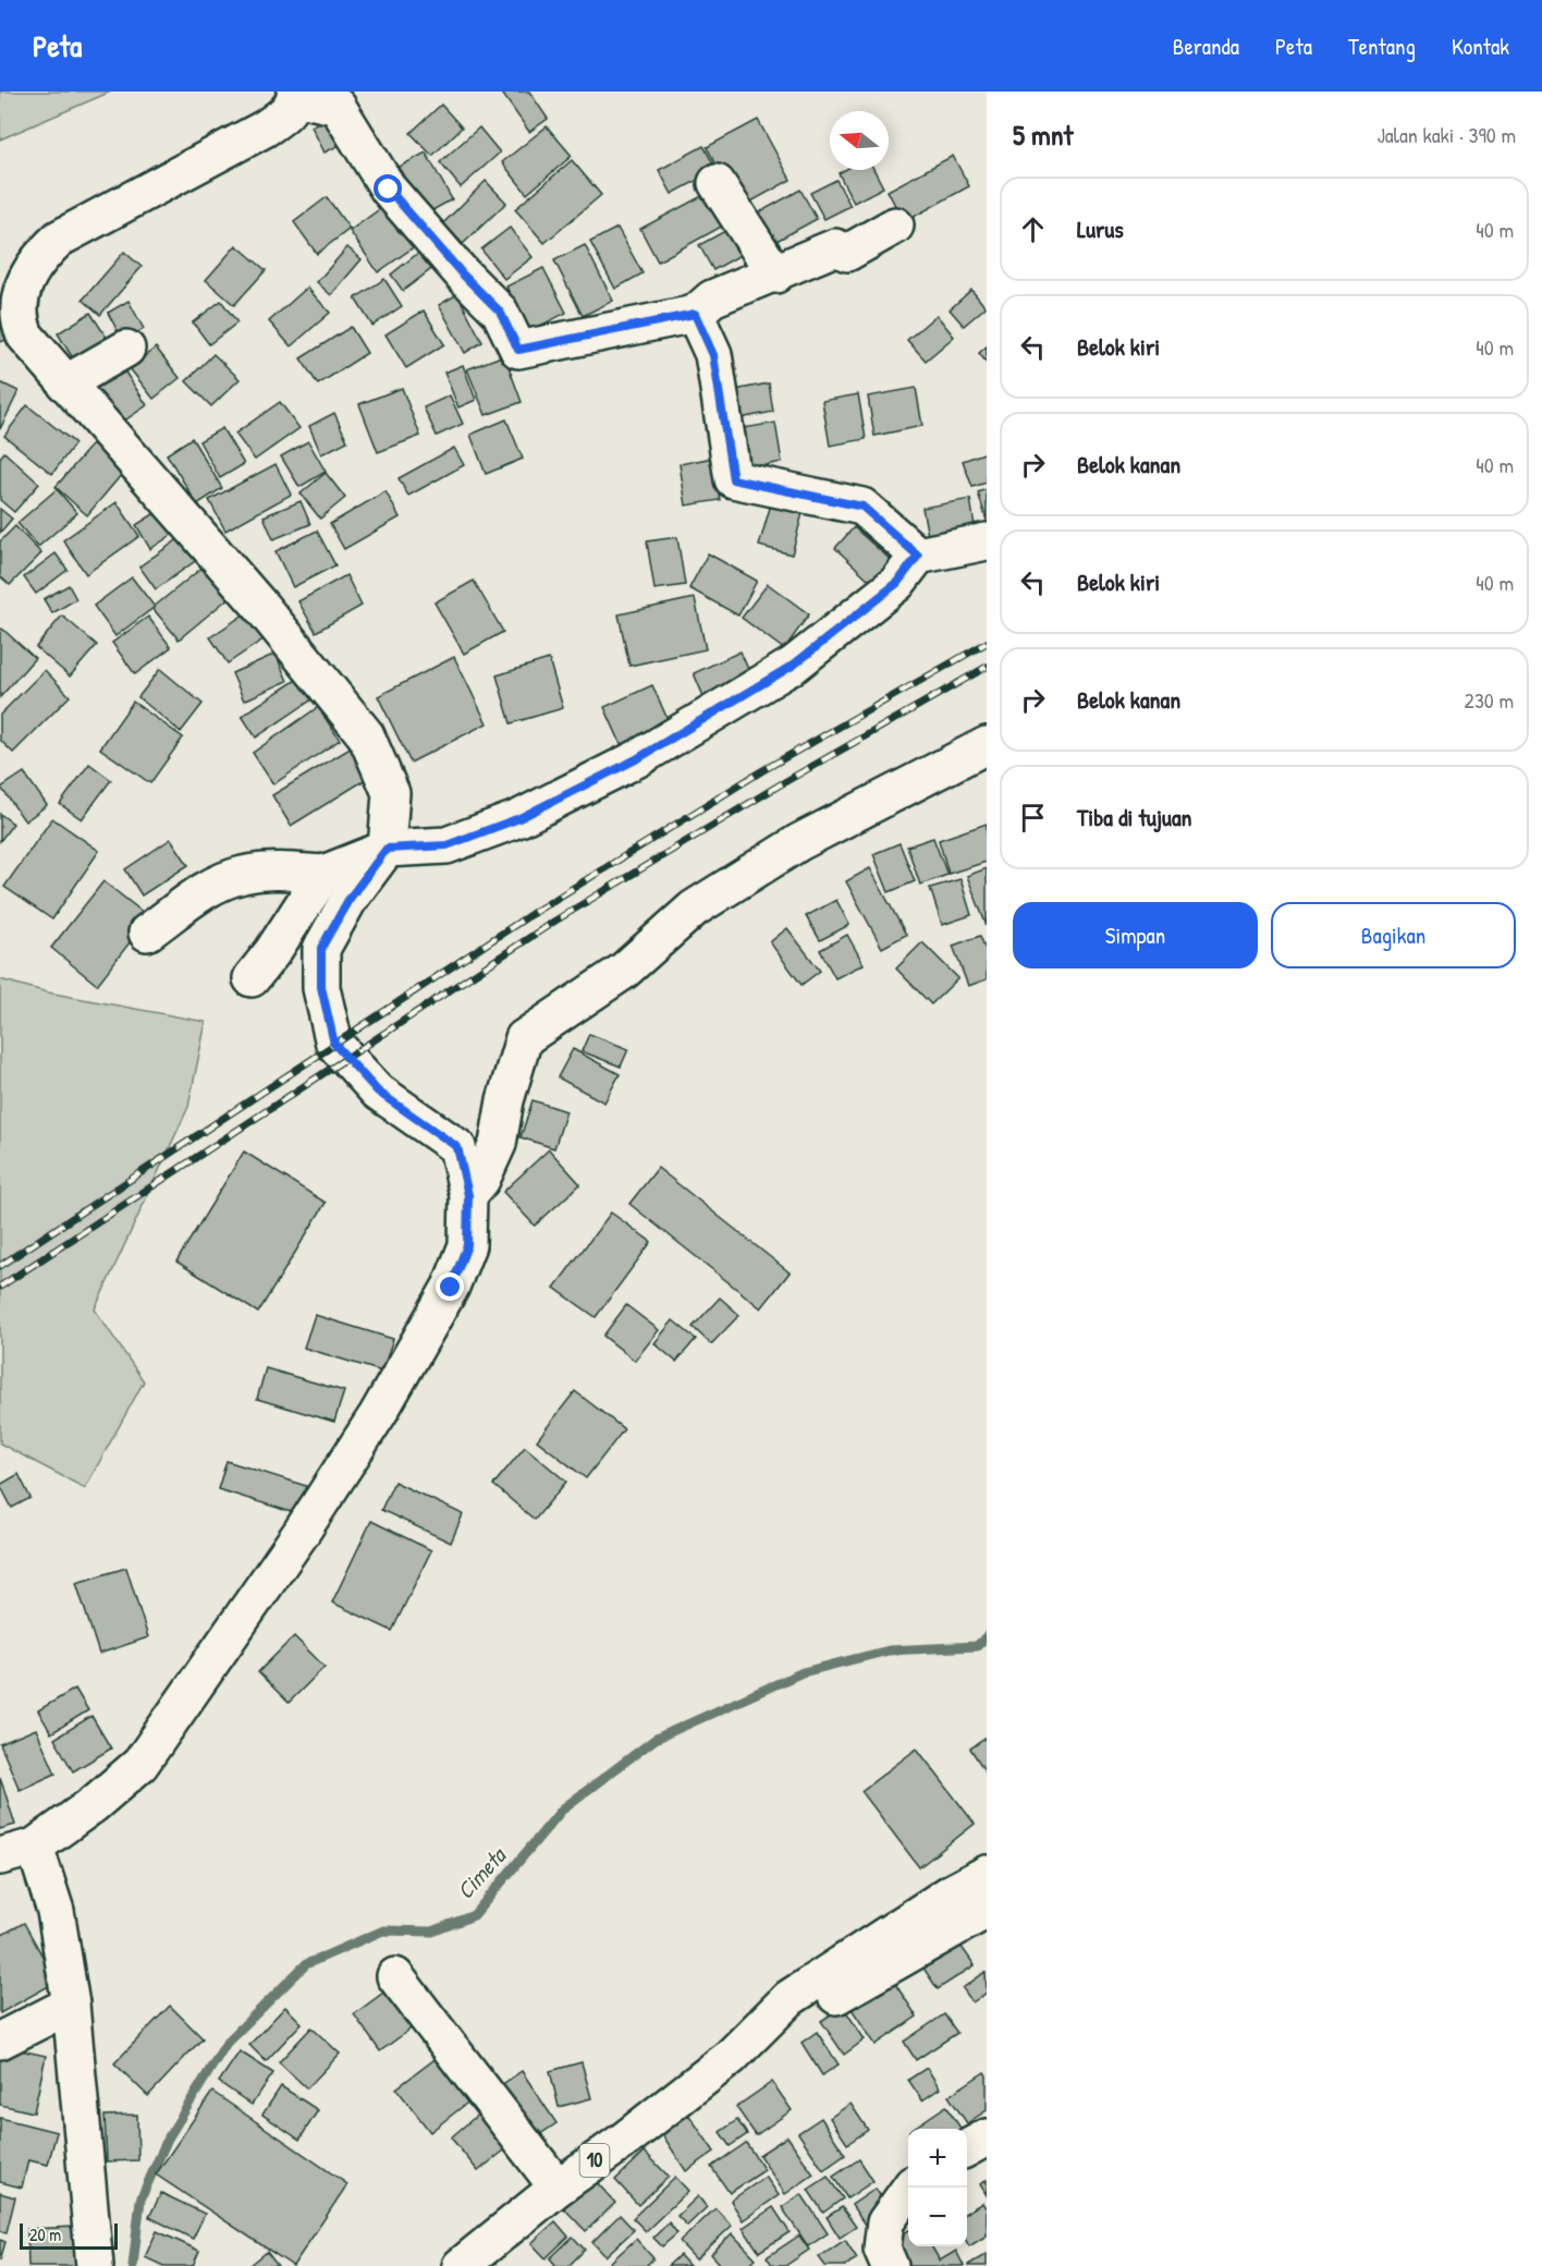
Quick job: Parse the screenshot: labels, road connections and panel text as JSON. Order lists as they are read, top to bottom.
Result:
{
  "streets": {
    "main road": ["10"]
  },
  "water": ["Cimeta"],
  "scale_bar": "20 m",
  "north": "left",
  "page": {
    "header": "Peta",
    "nav": [
      "Beranda",
      "Peta",
      "Tentang",
      "Kontak"
    ],
    "heading": ["5 mnt", "Jalan kaki · 390 m"],
    "list": [
      ["Lurus", "40 m"],
      ["Belok kiri", "40 m"],
      ["Belok kanan", "40 m"],
      ["Belok kiri", "40 m"],
      ["Belok kanan", "230 m"],
      "Tiba di tujuan"
    ],
    "buttons": ["Simpan", "Bagikan"],
    "map_buttons": ["+", "−"],
    "scale": "20 m"
  }
}
